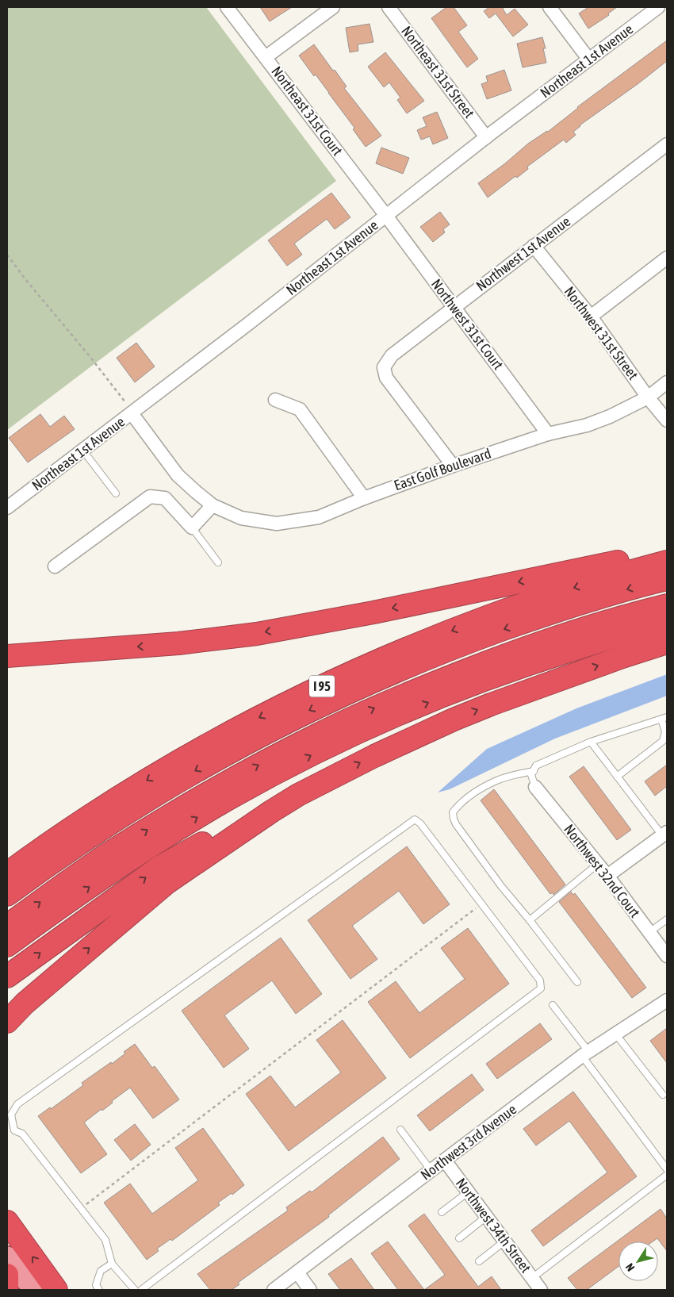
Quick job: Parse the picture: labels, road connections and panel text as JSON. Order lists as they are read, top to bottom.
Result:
{
  "streets": {
    "highway": ["I 95"],
    "street": [
      "Northeast 1st Avenue",
      "Northeast 31st Street",
      "Northeast 31st Court",
      "Northwest 1st Avenue",
      "Northwest 31st Court",
      "Northwest 31st Street",
      "East Golf Boulevard",
      "Northwest 32nd Court",
      "Northwest 3rd Avenue",
      "Northwest 34th Street"
    ]
  },
  "crossings": [
    ["Northeast 1st Avenue", "Northeast 31st Street"],
    ["Northeast 1st Avenue", "Northeast 31st Court"],
    ["Northeast 1st Avenue", "Northwest 31st Court"],
    ["Northeast 1st Avenue", "East Golf Boulevard"],
    ["Northeast 31st Court", "Northwest 31st Court"],
    ["Northwest 1st Avenue", "Northwest 31st Court"],
    ["Northwest 1st Avenue", "Northwest 31st Street"],
    ["Northwest 1st Avenue", "East Golf Boulevard"],
    ["Northwest 31st Court", "East Golf Boulevard"],
    ["Northwest 31st Street", "East Golf Boulevard"],
    ["Northwest 3rd Avenue", "Northwest 34th Street"]
  ],
  "north": "bottom left"
}
